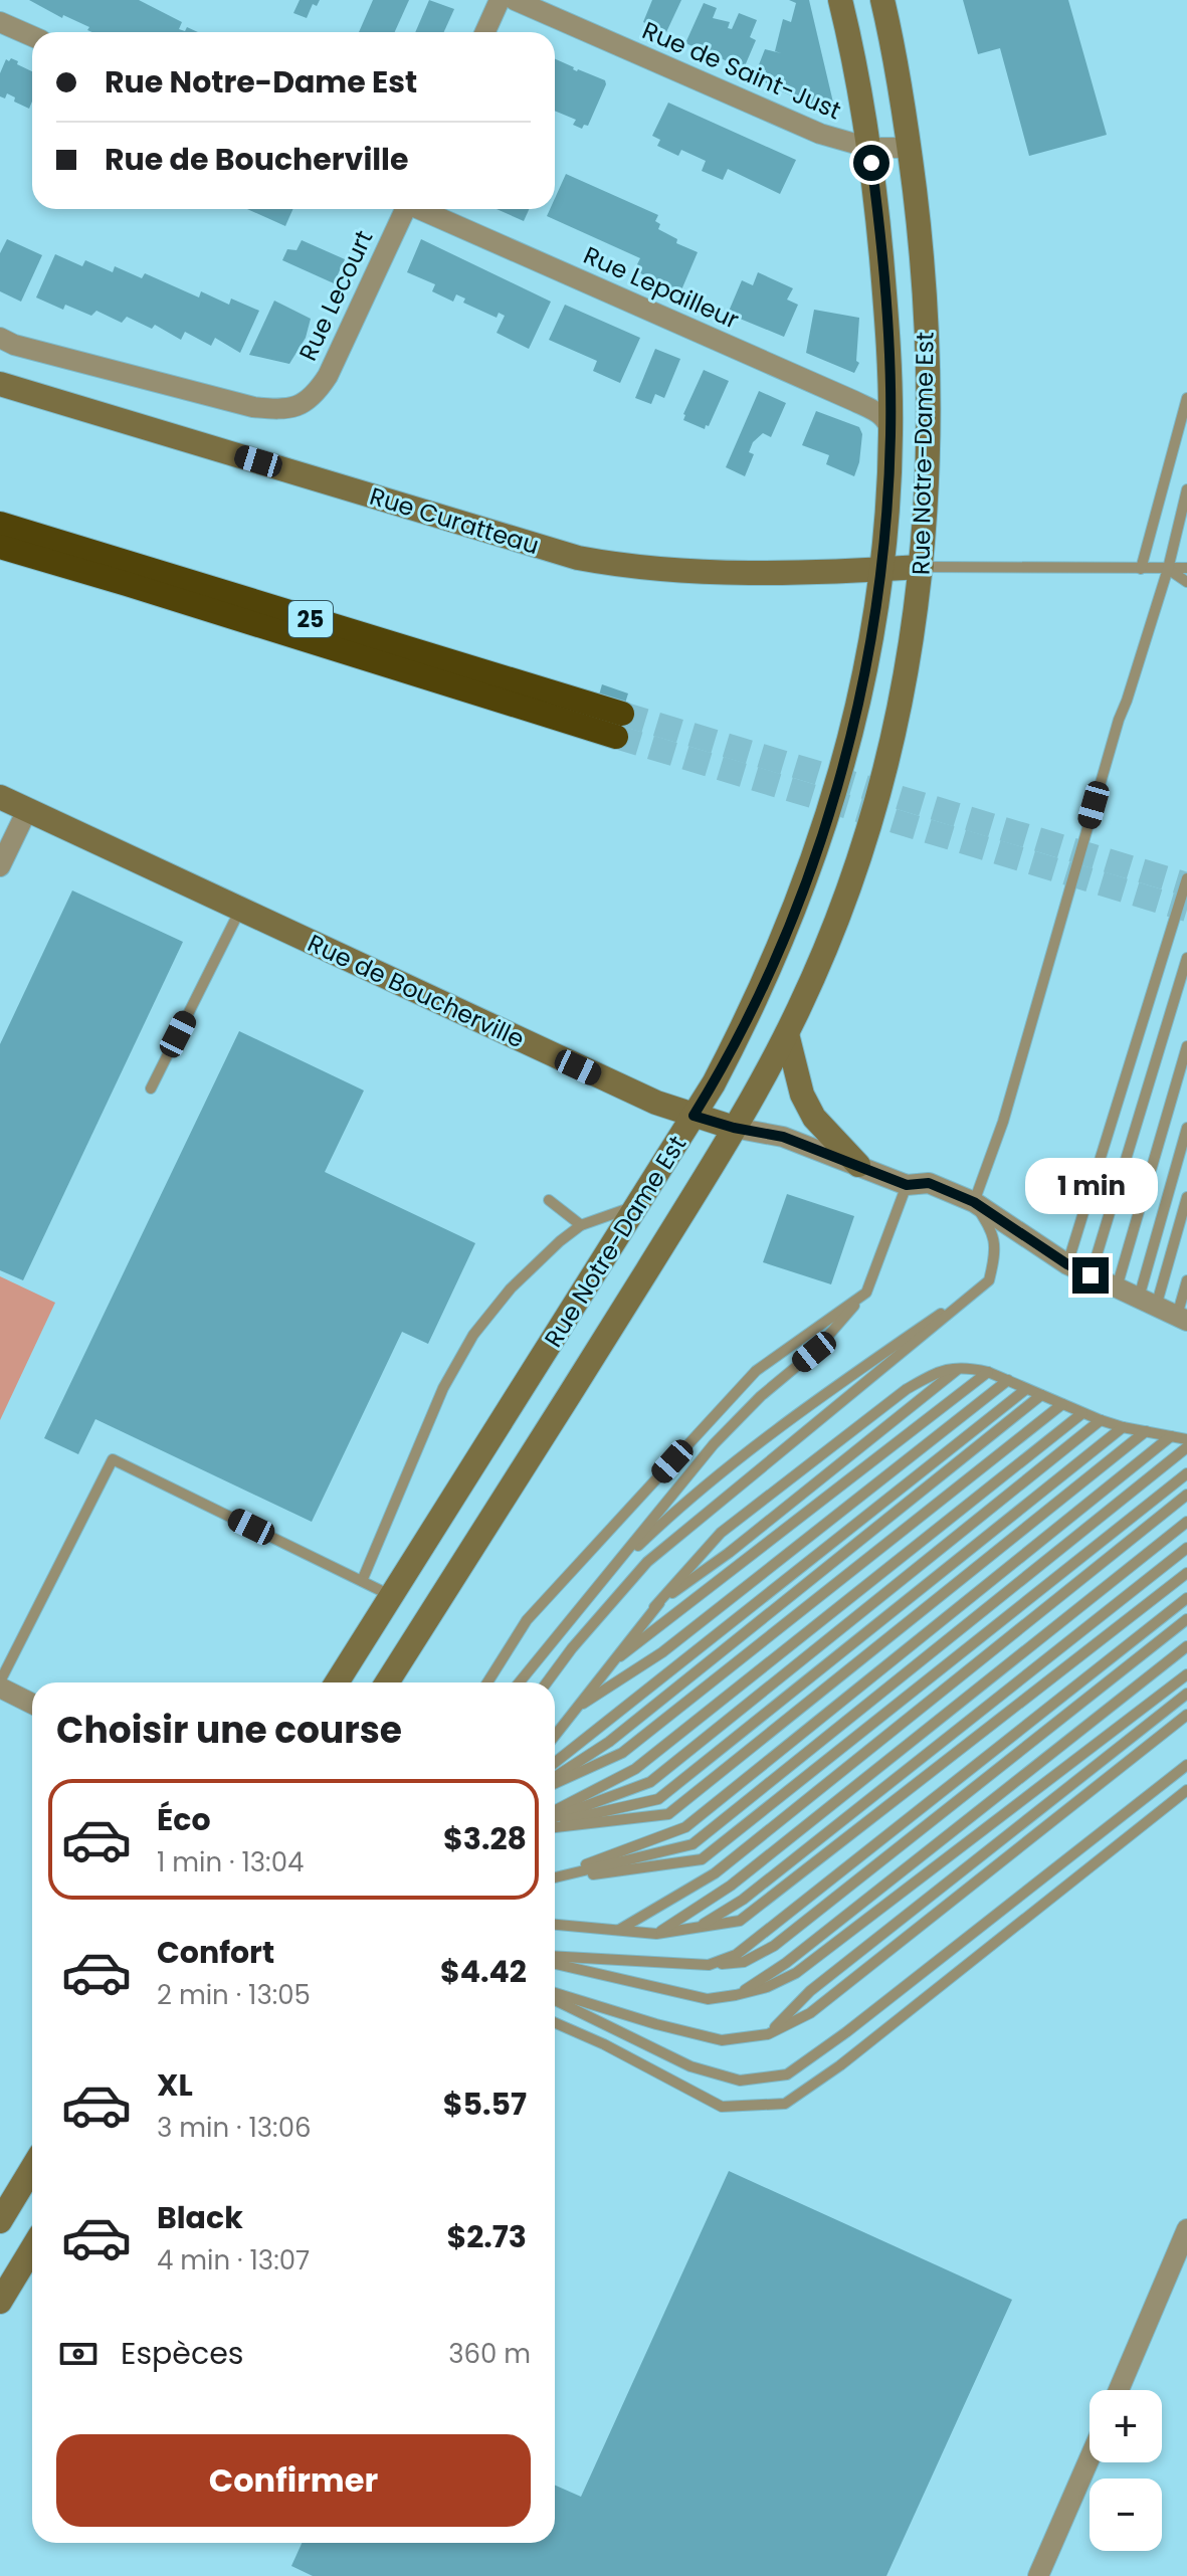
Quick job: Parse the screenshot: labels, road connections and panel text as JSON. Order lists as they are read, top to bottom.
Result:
{
  "streets": {
    "highway": ["25"],
    "main road": ["Rue Notre-Dame Est", "Rue Curatteau", "Rue de Boucherville"],
    "street": ["Rue de Saint-Just", "Rue Lepailleur", "Rue Lecourt"]
  },
  "crossings": [
    ["Rue de Saint-Just", "Rue Notre-Dame Est"],
    ["Rue Lepailleur", "Rue Notre-Dame Est"],
    ["Rue Notre-Dame Est", "Rue Curatteau"],
    ["Rue Notre-Dame Est", "Rue de Boucherville"]
  ],
  "page": {
    "banner": ["Rue Notre-Dame Est", "Rue de Boucherville"],
    "bubble": "1 min",
    "heading": "Choisir une course",
    "list": [
      {
        "name": "Éco",
        "note": "1 min · 13:04",
        "value": "$3.28"
      },
      {
        "name": "Confort",
        "note": "2 min · 13:05",
        "value": "$4.42"
      },
      {
        "name": "XL",
        "note": "3 min · 13:06",
        "value": "$5.57"
      },
      {
        "name": "Black",
        "note": "4 min · 13:07",
        "value": "$2.73"
      }
    ],
    "pay": ["Espèces", "360 m"],
    "map_buttons": ["+", "−"],
    "buttons": "Confirmer"
  }
}
